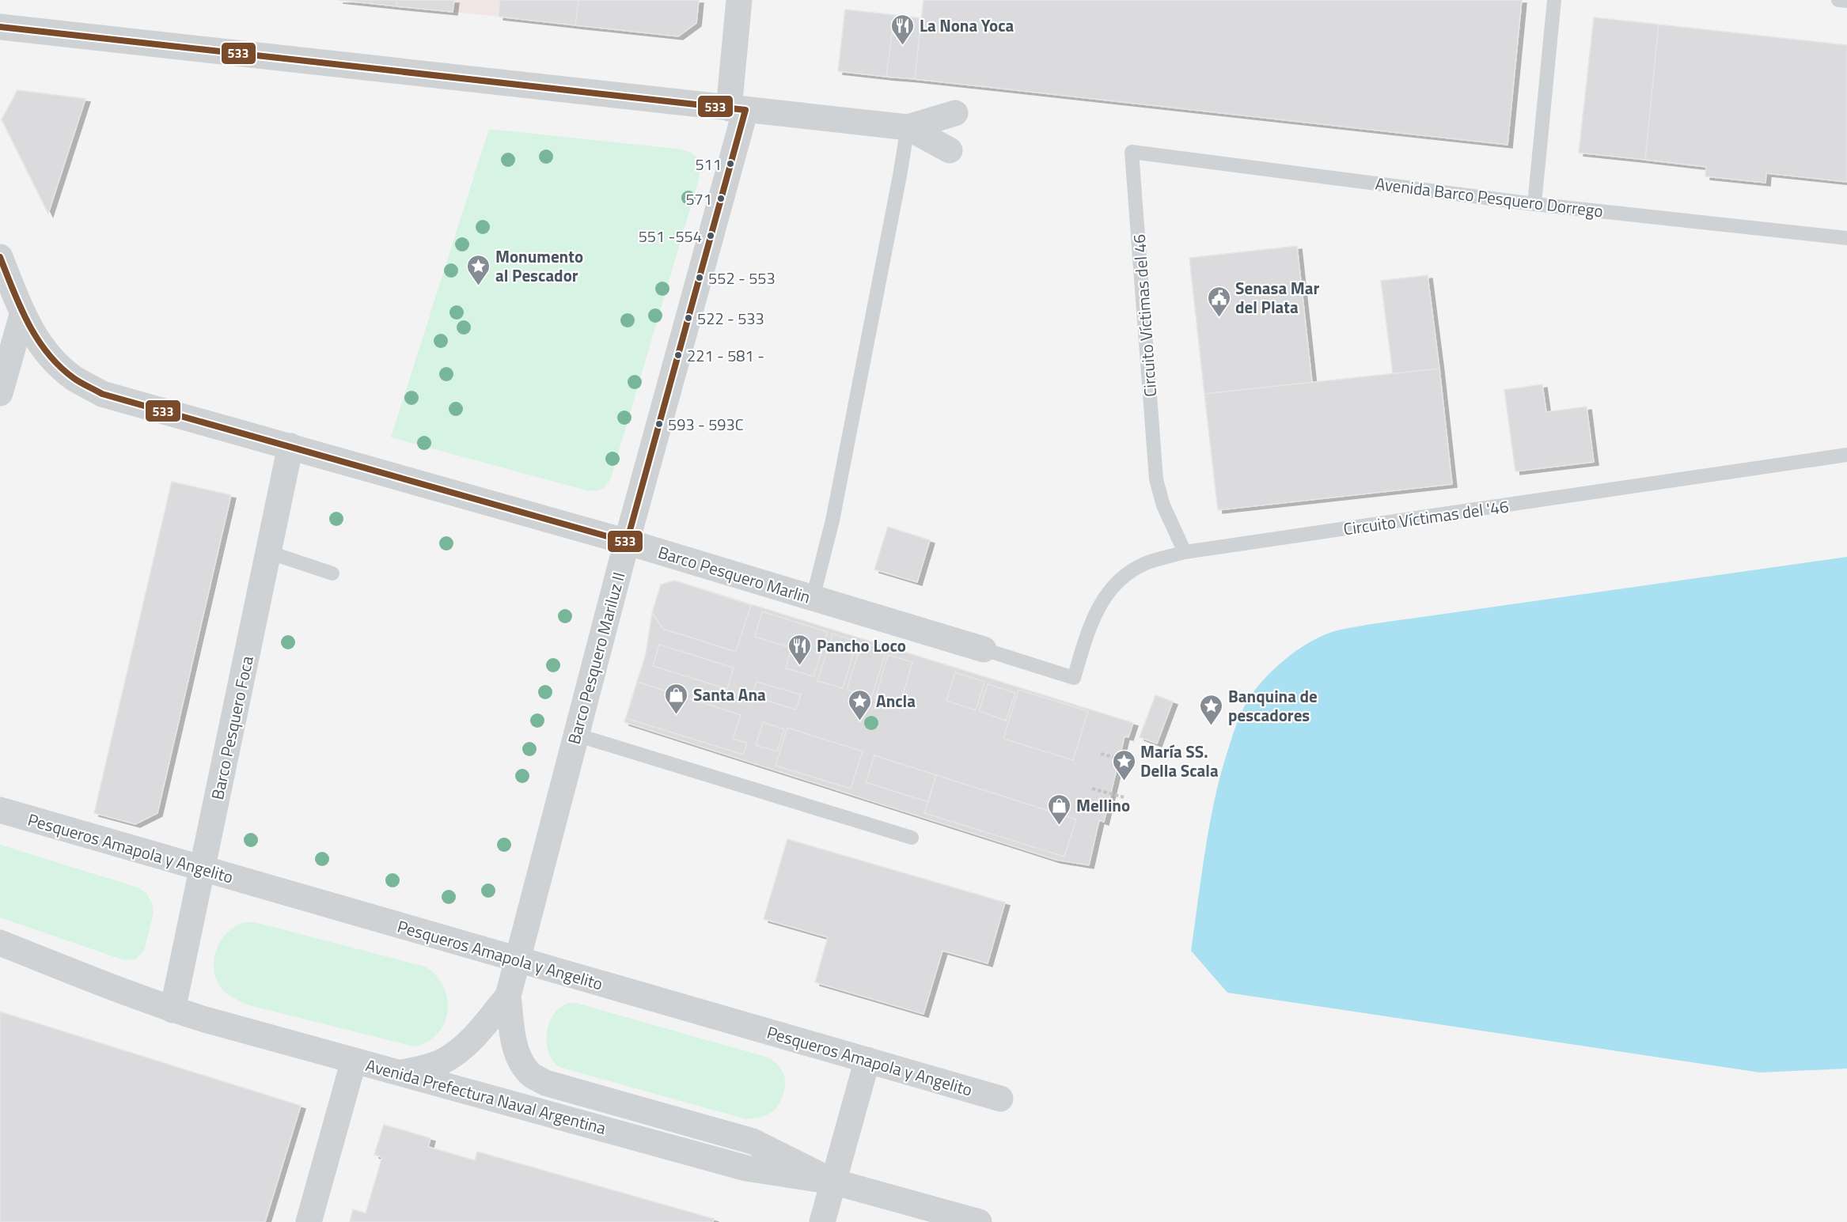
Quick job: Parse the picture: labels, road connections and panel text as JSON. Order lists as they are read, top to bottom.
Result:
{
  "streets": {
    "street": [
      "Barco Pesquero Marlin",
      "Barco Pesquero Mariluz II",
      "Barco Pesquero Foca",
      "Pesqueros Amapola y Angelito",
      "Avenida Prefectura Naval Argentina"
    ],
    "lane": ["Avenida Barco Pesquero Dorrego", "Circuito Víctimas del 46", "Circuito Víctimas del '46"]
  },
  "crossings": [
    ["Avenida Barco Pesquero Dorrego", "Circuito Víctimas del 46"],
    ["Circuito Víctimas del 46", "Circuito Víctimas del '46"],
    ["Circuito Víctimas del '46", "Barco Pesquero Marlin"],
    ["Barco Pesquero Marlin", "Barco Pesquero Mariluz II"],
    ["Barco Pesquero Marlin", "Barco Pesquero Foca"],
    ["Barco Pesquero Mariluz II", "Pesqueros Amapola y Angelito"],
    ["Barco Pesquero Foca", "Pesqueros Amapola y Angelito"],
    ["Barco Pesquero Foca", "Avenida Prefectura Naval Argentina"]
  ],
  "places": {
    "restaurant": ["La Nona Yoca", "Pancho Loco"],
    "other": [
      "511",
      "571",
      "551 -554",
      "552 - 553",
      "522 - 533",
      "221 - 581 -",
      "593 - 593C"
    ],
    "place": [
      "Monumento al Pescador",
      "Ancla",
      "Banquina de pescadores",
      "María SS. Della Scala"
    ],
    "public building": ["Senasa Mar del Plata"],
    "shop": ["Santa Ana", "Mellino"]
  },
  "lines": ["transit line 533"]
}
